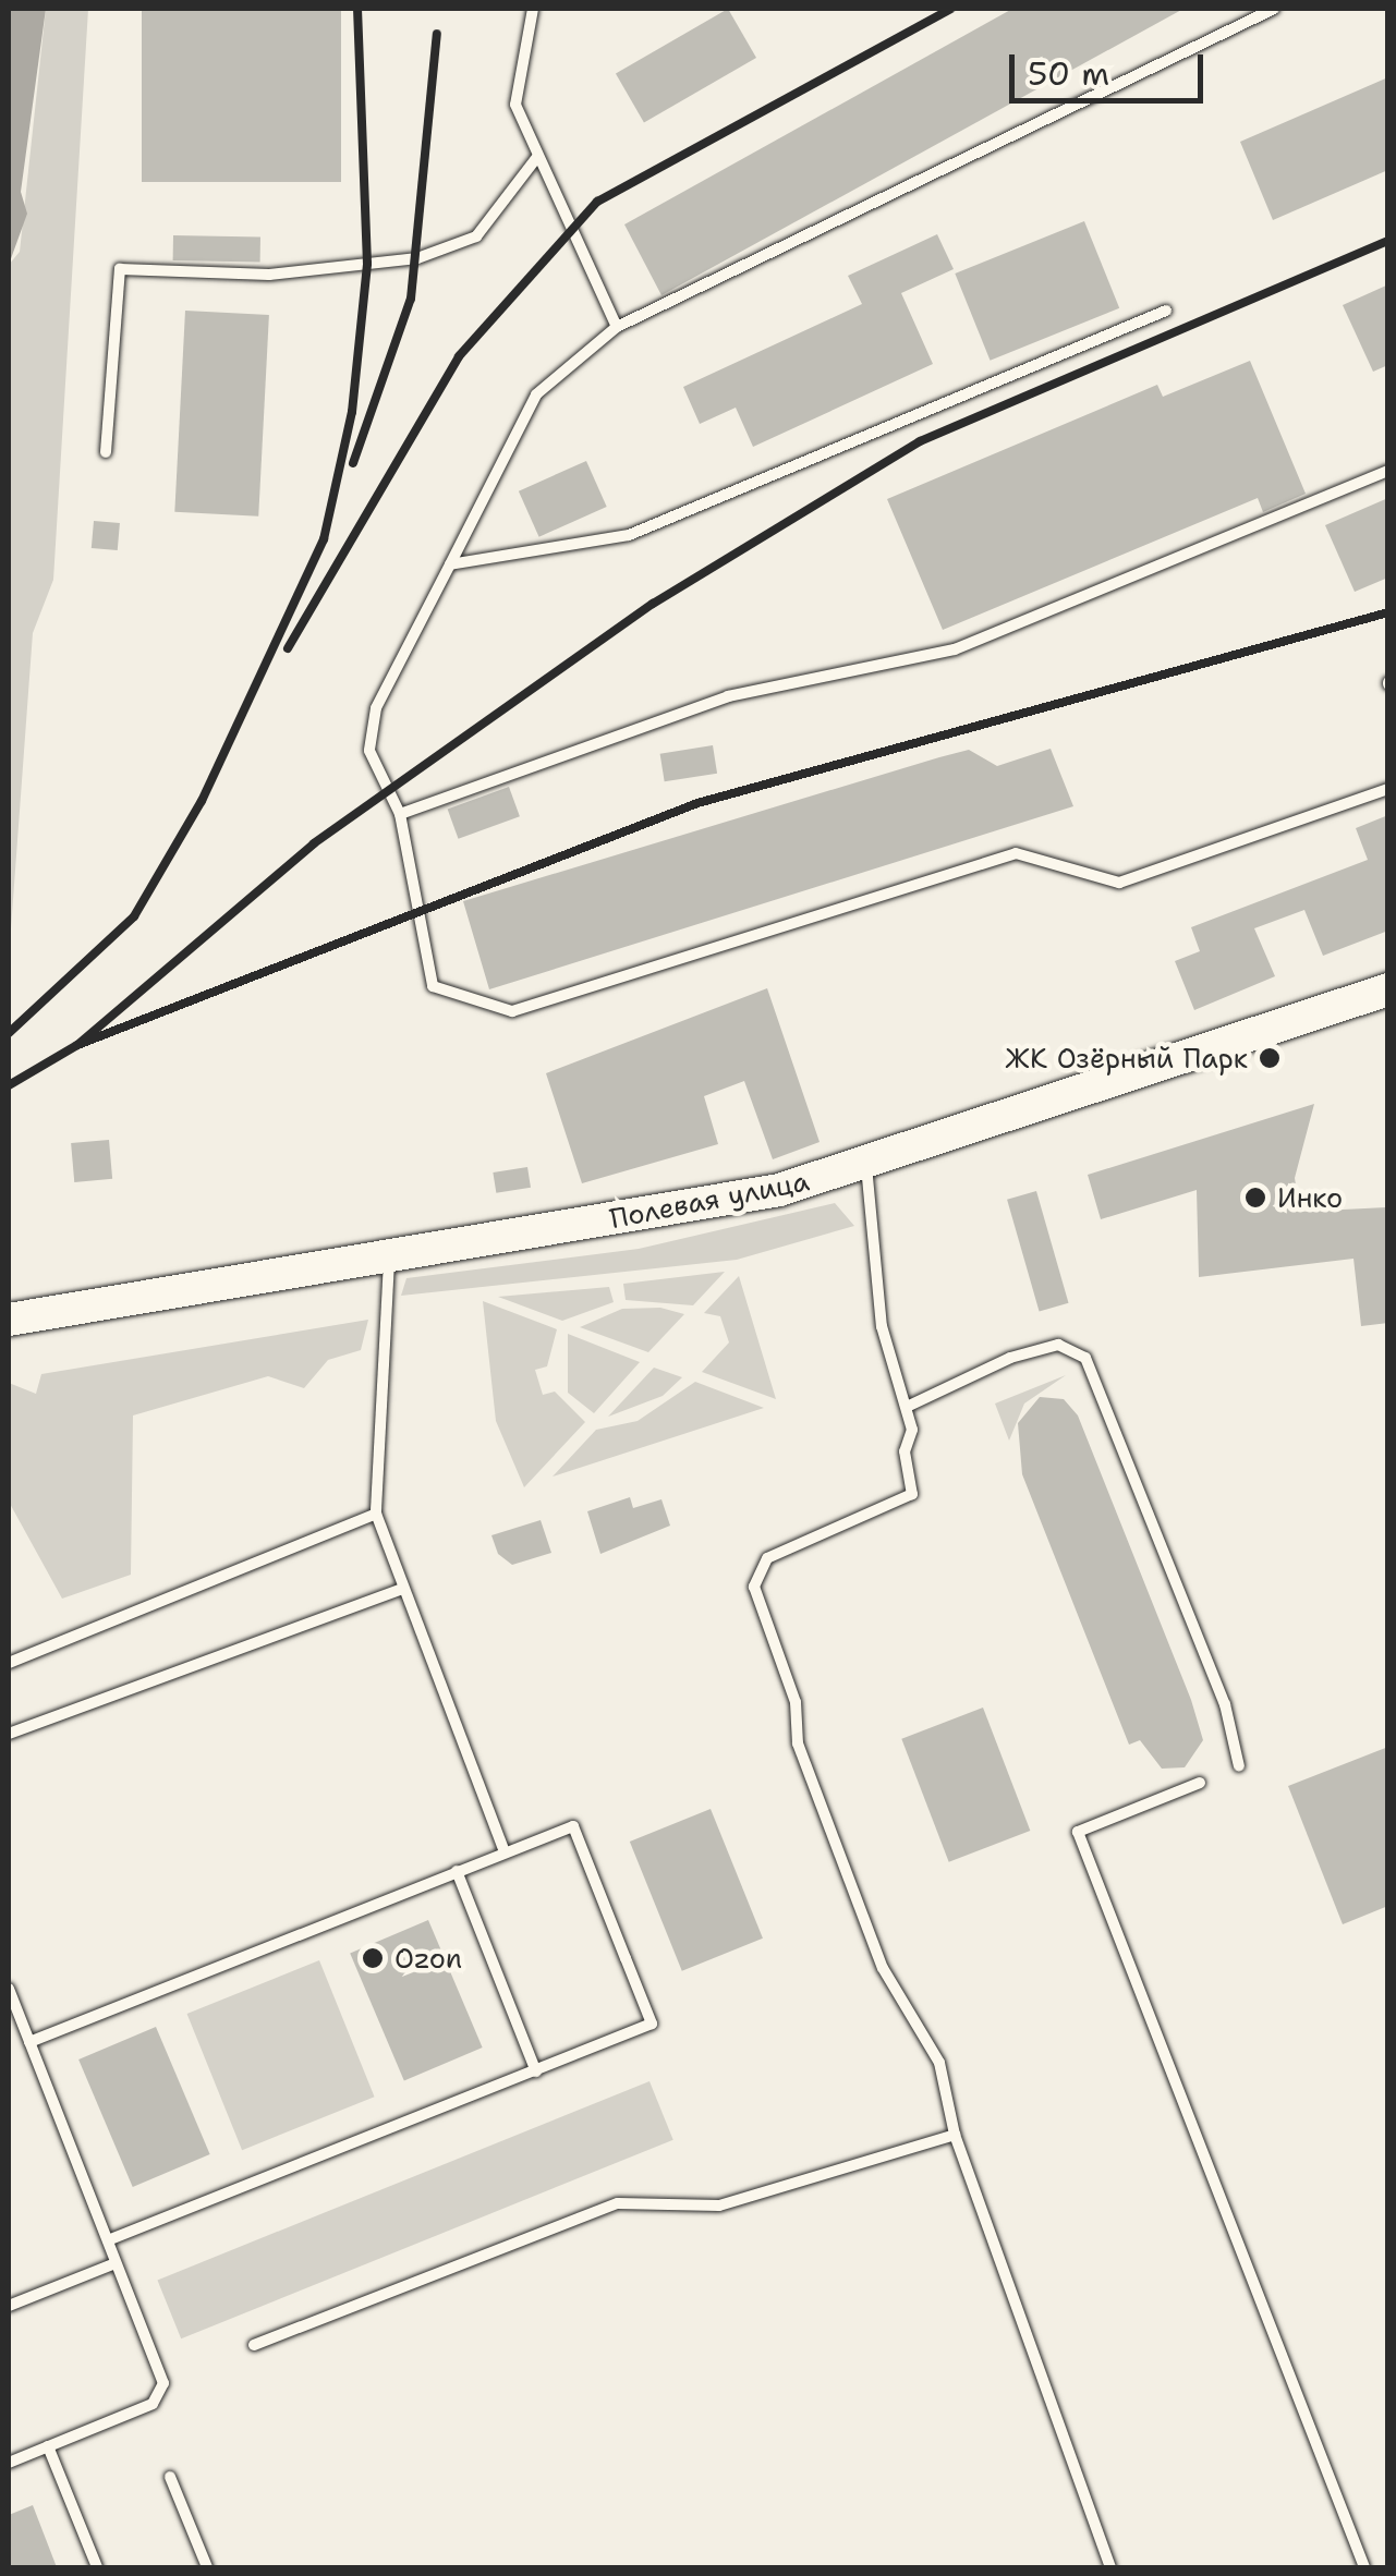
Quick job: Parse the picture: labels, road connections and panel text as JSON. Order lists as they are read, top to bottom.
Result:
{
  "streets": {
    "street": ["Полевая улица"]
  },
  "places": ["ЖК Озёрный Парк", "Инко", "Ozon"],
  "scale_bar": "50 m"
}
